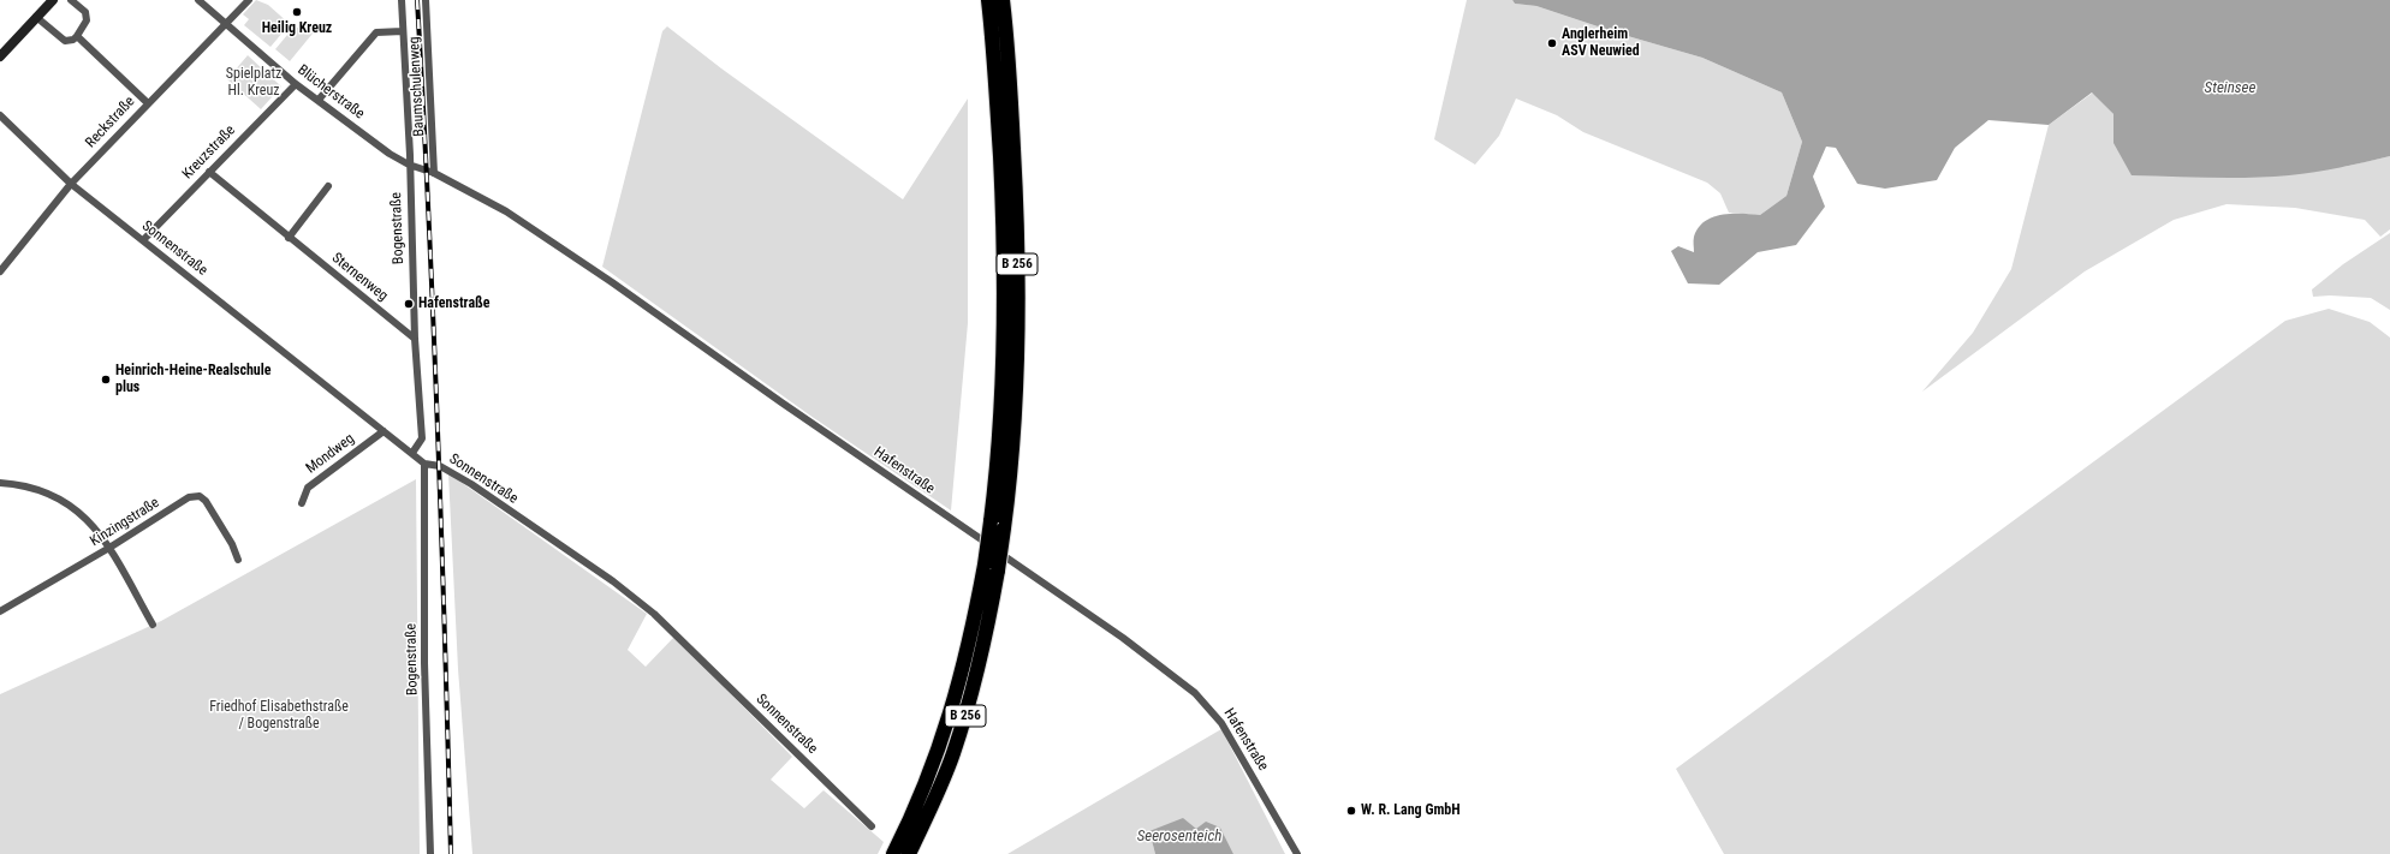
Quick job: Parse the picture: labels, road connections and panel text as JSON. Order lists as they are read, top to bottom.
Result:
{
  "streets": {
    "highway": ["B 256"],
    "street": [
      "Baumschulenweg",
      "Blücherstraße",
      "Reckstraße",
      "Kreuzstraße",
      "Bogenstraße",
      "Sonnenstraße",
      "Sternenweg",
      "Mondweg",
      "Hafenstraße",
      "Kinzingstraße"
    ]
  },
  "crossings": [
    ["Baumschulenweg", "Blücherstraße"],
    ["Baumschulenweg", "Hafenstraße"],
    ["Blücherstraße", "Reckstraße"],
    ["Blücherstraße", "Kreuzstraße"],
    ["Blücherstraße", "Bogenstraße"],
    ["Blücherstraße", "Hafenstraße"],
    ["Reckstraße", "Sonnenstraße"],
    ["Kreuzstraße", "Sonnenstraße"],
    ["Kreuzstraße", "Sternenweg"],
    ["Bogenstraße", "Sonnenstraße"],
    ["Bogenstraße", "Sternenweg"],
    ["Sonnenstraße", "Mondweg"]
  ],
  "water": ["Steinsee", "Seerosenteich"],
  "parks": ["Spielplatz Hl. Kreuz", "Friedhof Elisabethstraße / Bogenstraße"],
  "places": [
    "Heilig Kreuz",
    "Anglerheim ASV Neuwied",
    "Hafenstraße",
    "Heinrich-Heine-Realschule plus",
    "W. R. Lang GmbH"
  ]
}
